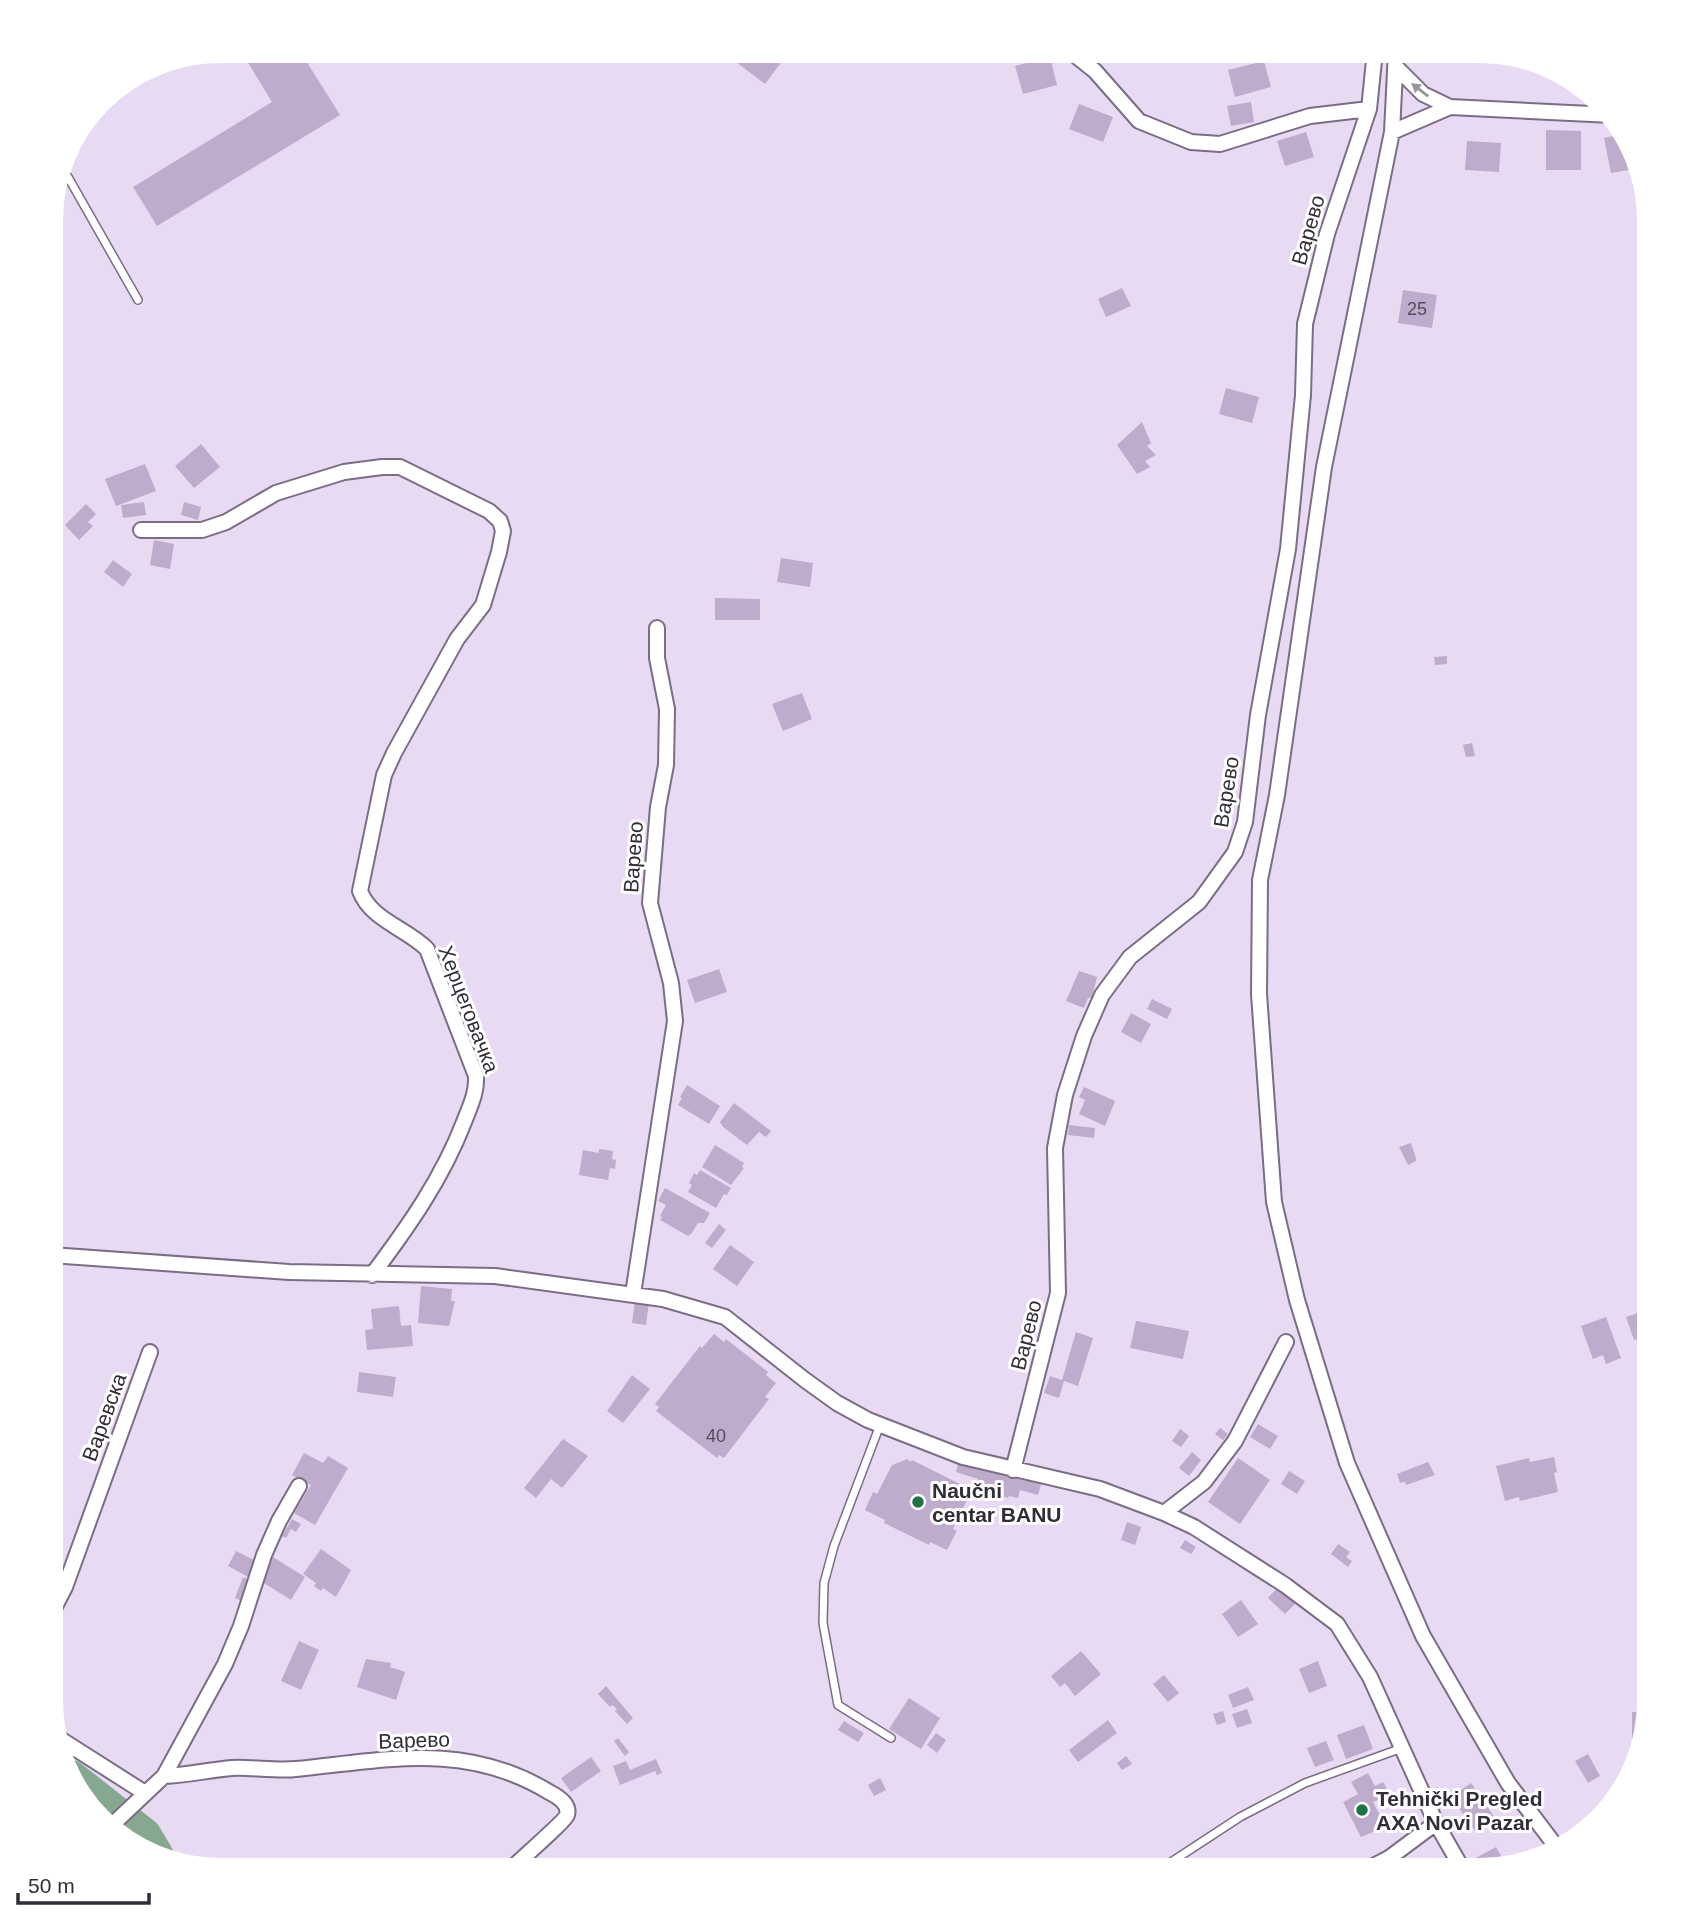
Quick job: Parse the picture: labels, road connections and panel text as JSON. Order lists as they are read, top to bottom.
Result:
{
  "streets": {
    "street": ["Варево", "Херцеговачка", "Варевска"]
  },
  "places": ["Naučni centar BANU", "Tehnički Pregled AXA Novi Pazar"],
  "house_numbers": ["25", "40"],
  "scale_bar": "50 m"
}
